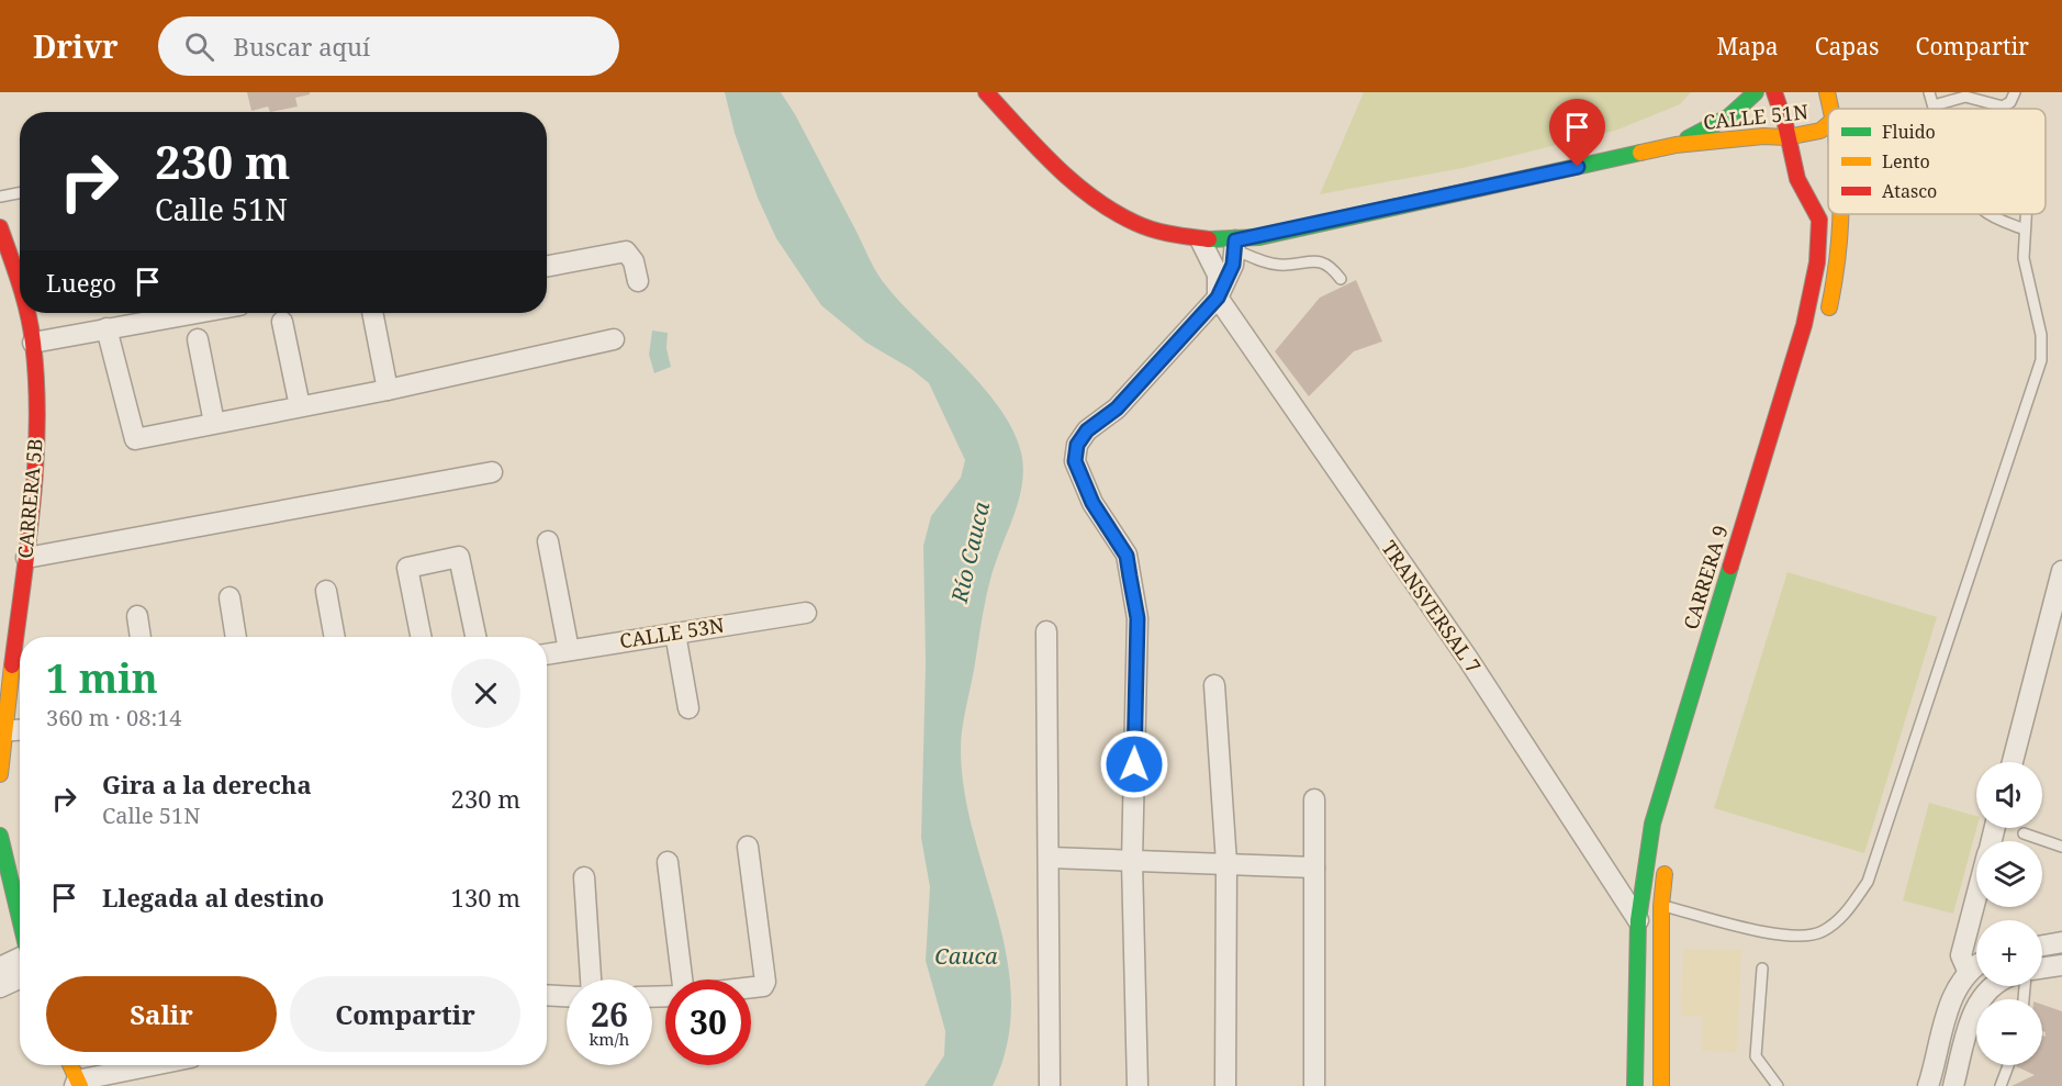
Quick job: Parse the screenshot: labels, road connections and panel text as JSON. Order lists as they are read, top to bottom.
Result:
{
  "streets": {
    "main road": ["CALLE 51N", "CARRERA 5B", "CARRERA 9"],
    "street": ["TRANSVERSAL 7", "CALLE 53N"]
  },
  "crossings": [
    ["CALLE 51N", "CARRERA 9"],
    ["CARRERA 9", "TRANSVERSAL 7"]
  ],
  "water": ["Río Cauca", "Cauca"],
  "legend": ["Fluido", "Lento", "Atasco"],
  "page": {
    "header": "Drivr",
    "search": "Buscar aquí",
    "nav": ["Mapa", "Capas", "Compartir"],
    "turn": ["230 m", "Calle 51N"],
    "then": "Luego",
    "heading": ["1 min", "360 m · 08:14"],
    "list": [
      {
        "name": "Gira a la derecha",
        "note": "Calle 51N",
        "value": "230 m"
      },
      {
        "name": "Llegada al destino",
        "value": "130 m"
      }
    ],
    "map_buttons": ["+", "−"],
    "buttons": ["Salir", "Compartir"],
    "speed": "26 km/h",
    "limit": "30"
  }
}
